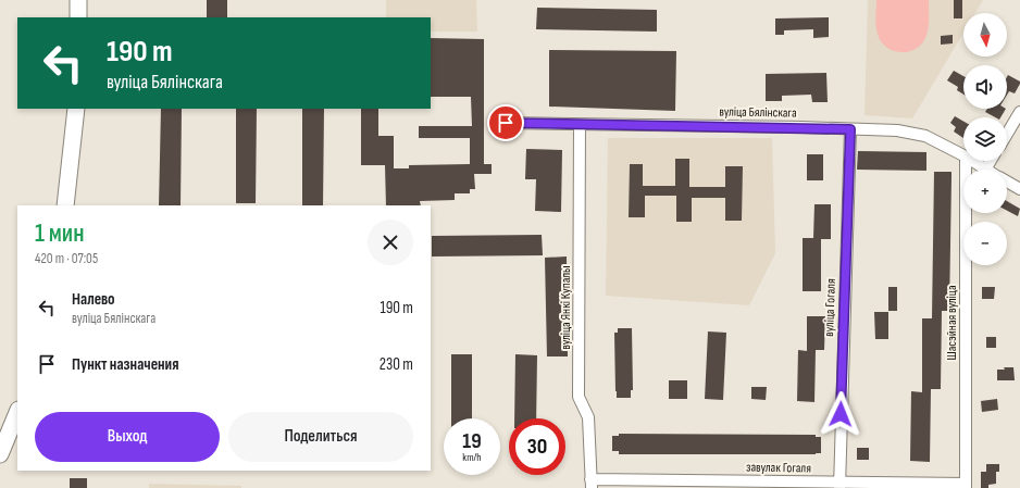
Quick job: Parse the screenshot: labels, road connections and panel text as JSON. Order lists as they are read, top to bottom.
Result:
{
  "streets": {
    "street": [
      "вуліца Бялінскага",
      "вуліца Янкі Купалы",
      "вуліца Гогаля",
      "Шасэйная вуліца",
      "завулак Гогаля"
    ]
  },
  "crossings": [
    ["вуліца Бялінскага", "вуліца Янкі Купалы"],
    ["вуліца Бялінскага", "вуліца Гогаля"],
    ["вуліца Янкі Купалы", "завулак Гогаля"],
    ["вуліца Гогаля", "завулак Гогаля"],
    ["Шасэйная вуліца", "завулак Гогаля"]
  ],
  "north": "bottom",
  "page": {
    "map_buttons": ["+", "−"],
    "turn": ["190 m", "вуліца Бялінскага"],
    "heading": ["1 мин", "420 m · 07:05"],
    "list": [
      {
        "name": "Налево",
        "note": "вуліца Бялінскага",
        "value": "190 m"
      },
      {
        "name": "Пункт назначения",
        "value": "230 m"
      }
    ],
    "buttons": ["Выход", "Поделиться"],
    "speed": "19 km/h",
    "limit": "30"
  }
}
